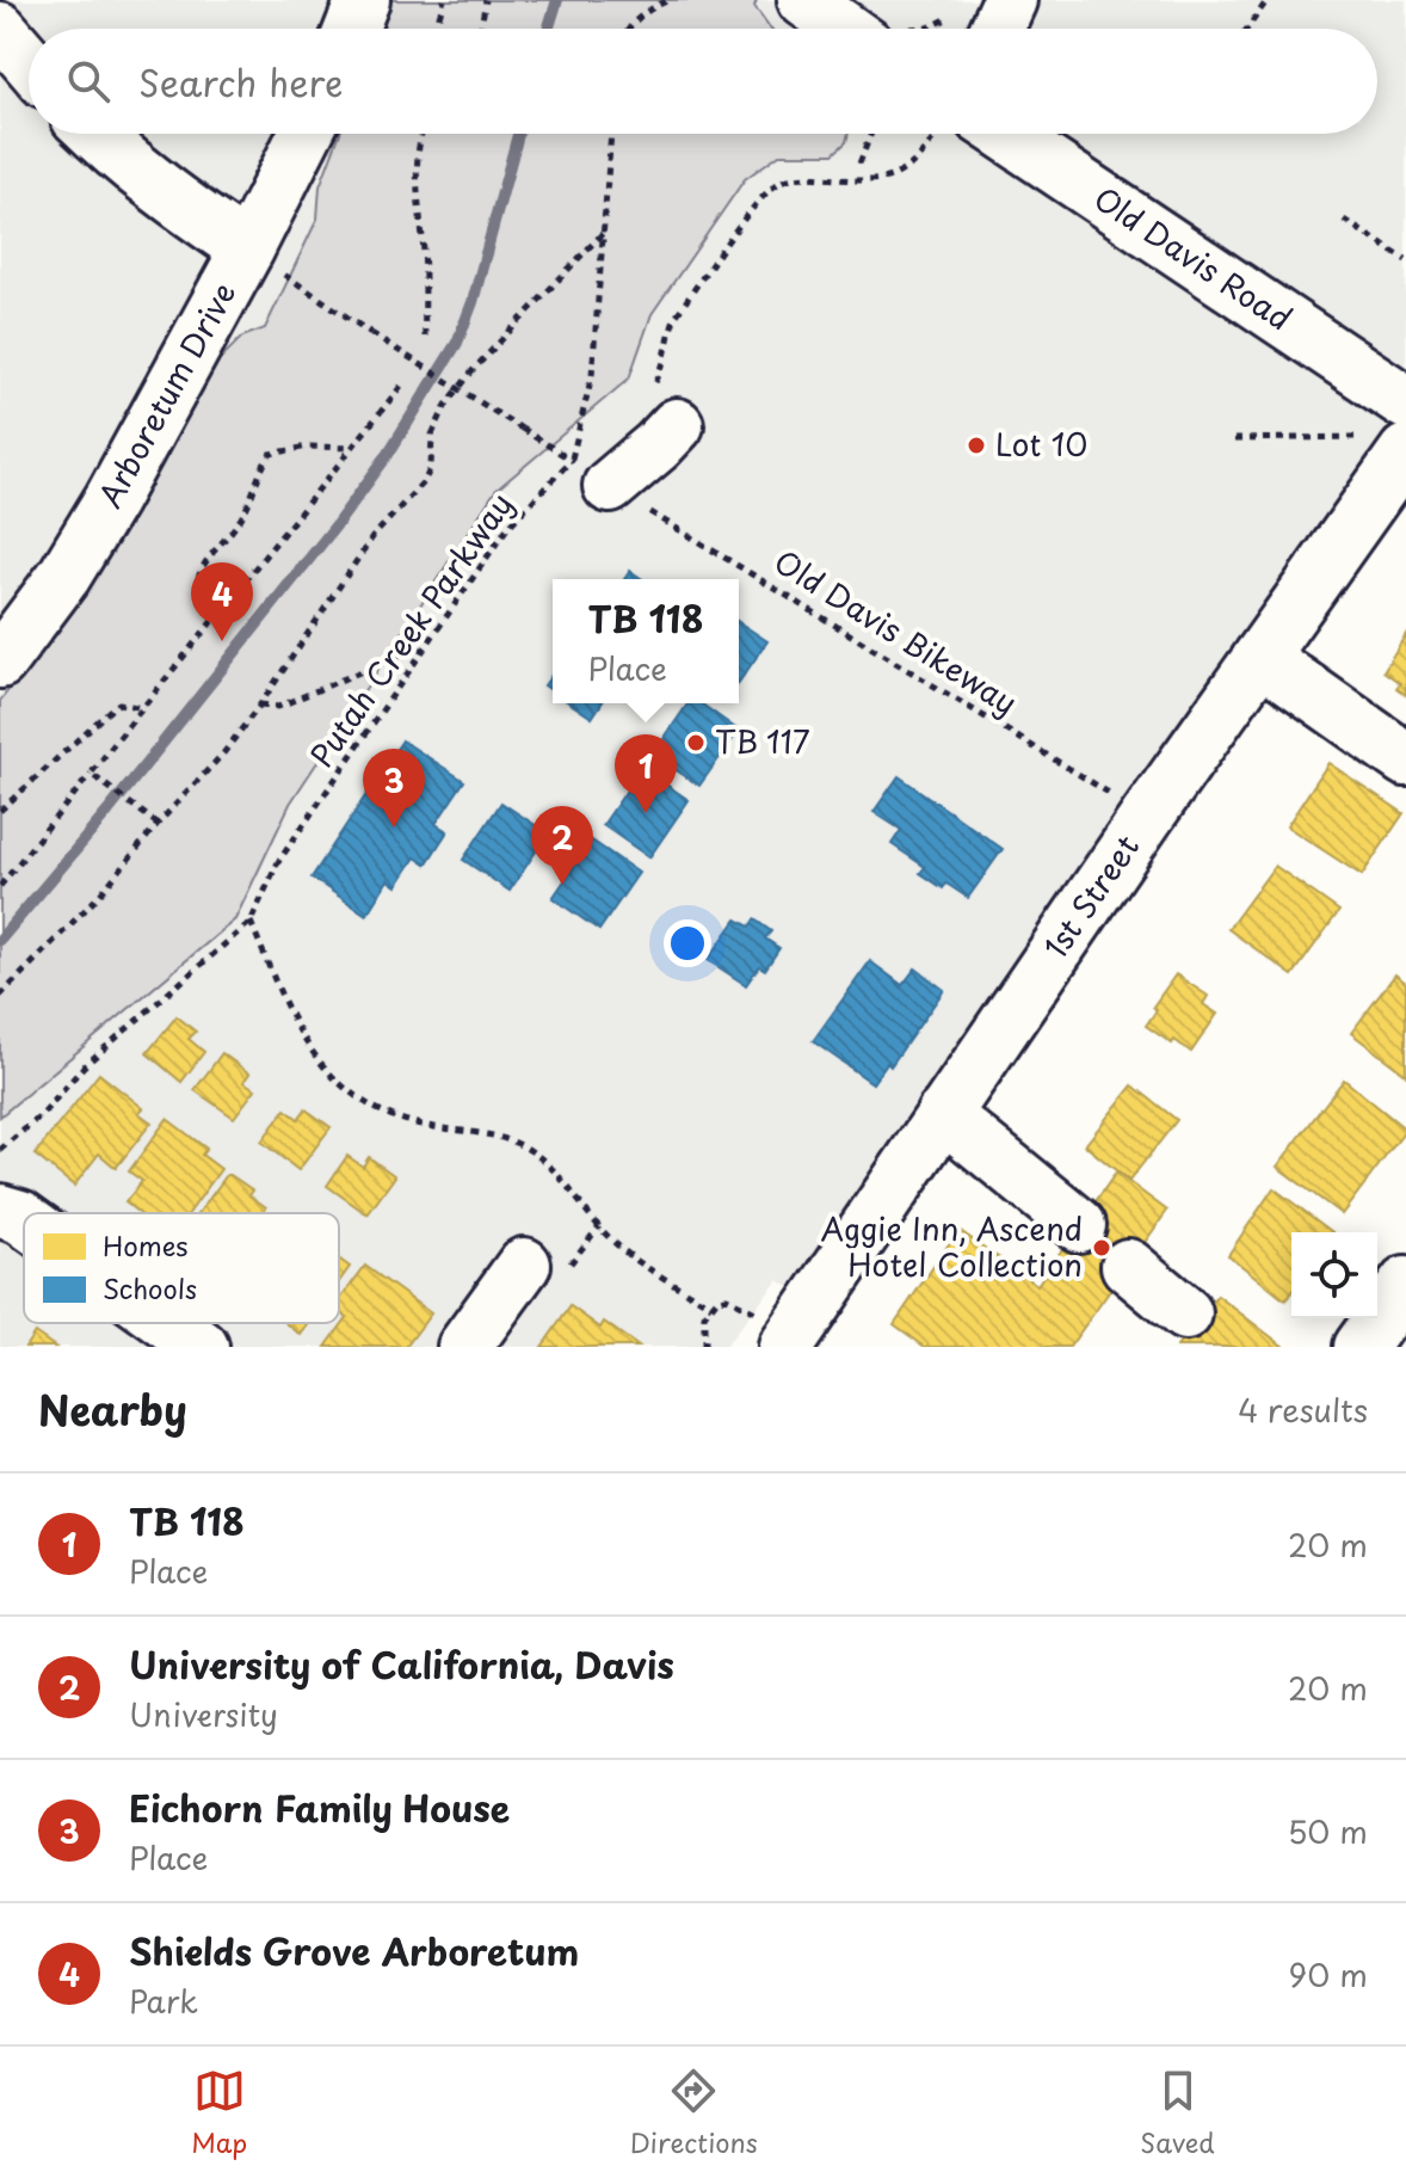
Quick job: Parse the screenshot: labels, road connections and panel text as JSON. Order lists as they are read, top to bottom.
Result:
{
  "streets": {
    "street": ["Old Davis Road", "Arboretum Drive", "1st Street"],
    "path": ["Putah Creek Parkway", "Old Davis Bikeway"]
  },
  "crossings": [
    ["Arboretum Drive", "Old Davis Bikeway"],
    ["Putah Creek Parkway", "Old Davis Bikeway"],
    ["Old Davis Bikeway", "1st Street"]
  ],
  "places": ["Lot 10", "TB 117", "Aggie Inn, Ascend Hotel Collection"],
  "legend": ["Homes", "Schools"],
  "page": {
    "search": "Search here",
    "pins": [
      "4",
      "1",
      "3",
      "2"
    ],
    "popup": ["TB 118", "Place"],
    "heading": ["Nearby", "4 results"],
    "list": [
      {
        "mark": "1",
        "name": "TB 118",
        "note": "Place",
        "value": "20 m"
      },
      {
        "mark": "2",
        "name": "University of California, Davis",
        "note": "University",
        "value": "20 m"
      },
      {
        "mark": "3",
        "name": "Eichorn Family House",
        "note": "Place",
        "value": "50 m"
      },
      {
        "mark": "4",
        "name": "Shields Grove Arboretum",
        "note": "Park",
        "value": "90 m"
      }
    ],
    "nav": ["Map", "Directions", "Saved"]
  }
}
